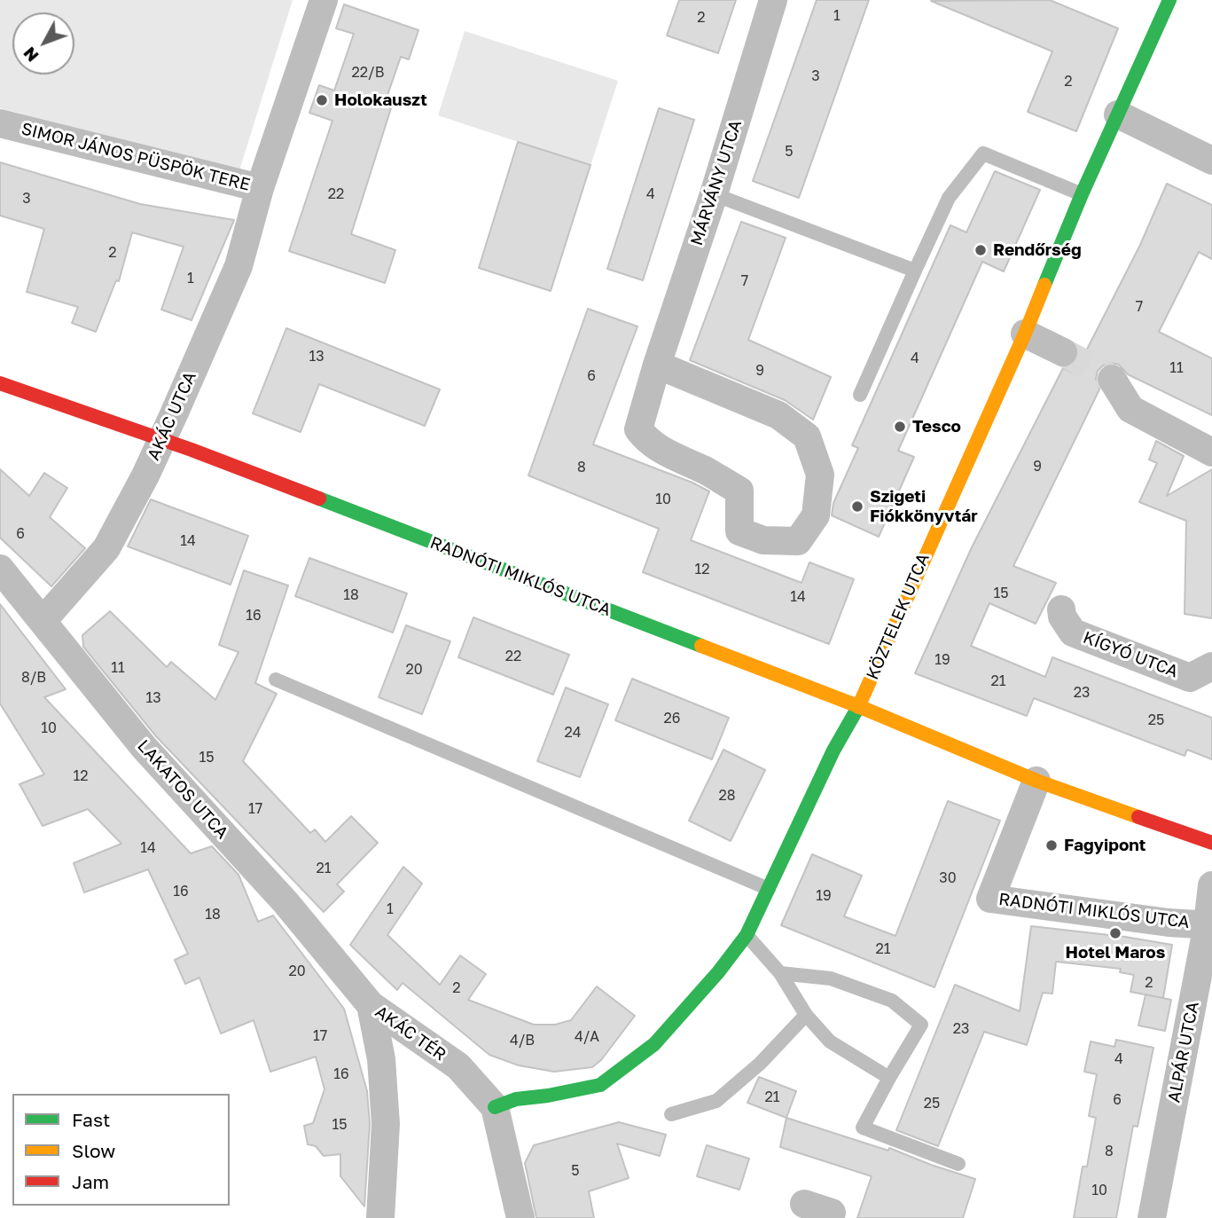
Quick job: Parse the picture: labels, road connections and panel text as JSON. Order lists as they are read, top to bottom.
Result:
{
  "streets": {
    "street": [
      "SIMOR JÁNOS PÜSPÖK TERE",
      "MÁRVÁNY UTCA",
      "AKÁC UTCA",
      "RADNÓTI MIKLÓS UTCA",
      "KÖZTELEK UTCA",
      "KÍGYÓ UTCA",
      "LAKATOS UTCA",
      "AKÁC TÉR",
      "ALPÁR UTCA"
    ]
  },
  "crossings": [
    ["SIMOR JÁNOS PÜSPÖK TERE", "AKÁC UTCA"],
    ["AKÁC UTCA", "RADNÓTI MIKLÓS UTCA"],
    ["AKÁC UTCA", "LAKATOS UTCA"],
    ["RADNÓTI MIKLÓS UTCA", "KÖZTELEK UTCA"],
    ["RADNÓTI MIKLÓS UTCA", "ALPÁR UTCA"],
    ["KÖZTELEK UTCA", "AKÁC TÉR"],
    ["LAKATOS UTCA", "AKÁC TÉR"]
  ],
  "places": [
    "Holokauszt",
    "Rendőrség",
    "Tesco",
    "Szigeti Fiókkönyvtár",
    "Fagyipont",
    "Hotel Maros"
  ],
  "house_numbers": [
    "1",
    "2",
    "22/B",
    "3",
    "2",
    "5",
    "22",
    "4",
    "3",
    "2",
    "1",
    "7",
    "7",
    "13",
    "4",
    "11",
    "9",
    "6",
    "9",
    "8",
    "10",
    "6",
    "14",
    "12",
    "15",
    "18",
    "14",
    "16",
    "22",
    "19",
    "11",
    "20",
    "8/B",
    "21",
    "23",
    "13",
    "26",
    "25",
    "10",
    "24",
    "15",
    "12",
    "28",
    "17",
    "14",
    "21",
    "30",
    "16",
    "19",
    "1",
    "18",
    "21",
    "20",
    "2",
    "2",
    "23",
    "17",
    "4/A",
    "4/B",
    "4",
    "16",
    "21",
    "6",
    "25",
    "15",
    "8",
    "5",
    "10"
  ],
  "legend": ["Fast", "Slow", "Jam"],
  "north": "bottom left"
}
